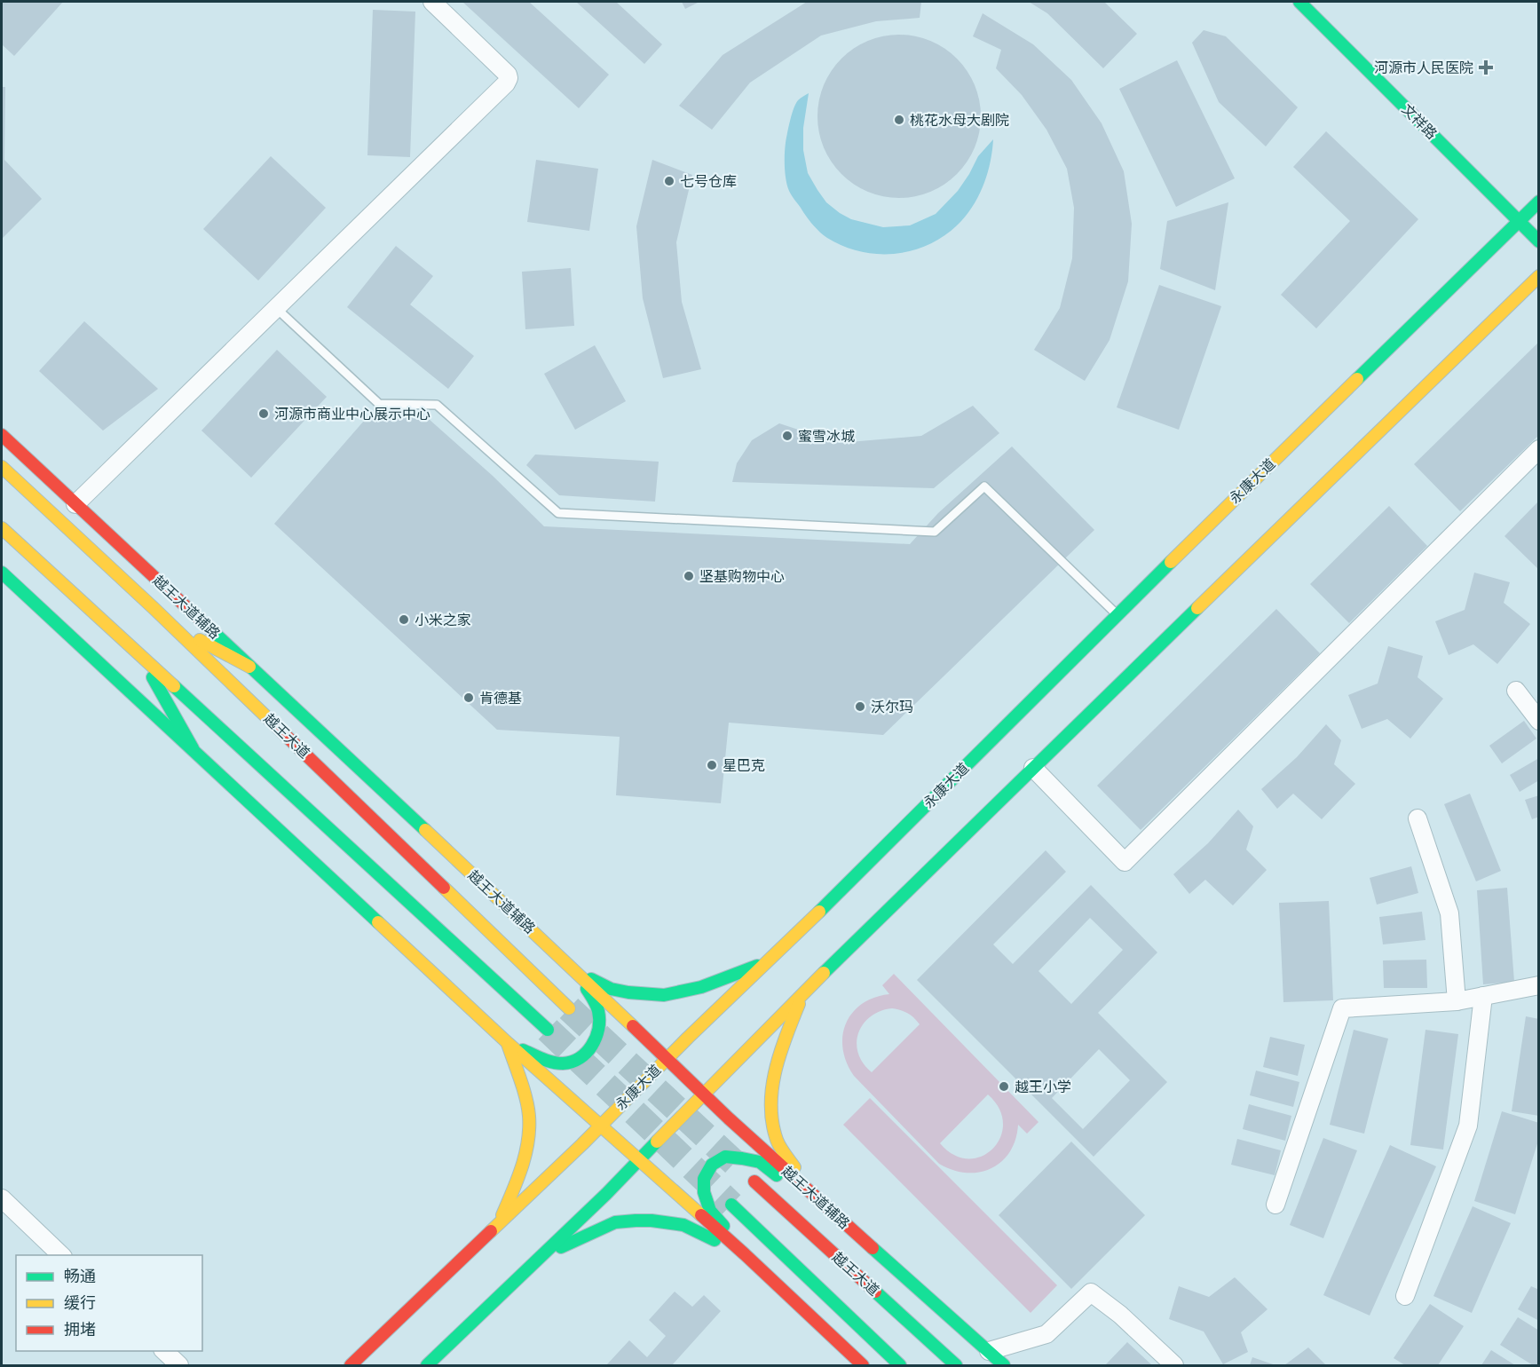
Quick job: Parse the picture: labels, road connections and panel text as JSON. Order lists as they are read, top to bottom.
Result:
{
  "streets": {
    "main road": [
      "文祥路",
      "永康大道",
      "越王大道辅路",
      "越王大道"
    ]
  },
  "crossings": [
    ["文祥路", "永康大道"],
    ["永康大道", "越王大道辅路"]
  ],
  "places": {
    "health": ["河源市人民医院"],
    "other": [
      "桃花水母大剧院",
      "七号仓库",
      "河源市商业中心展示中心",
      "蜜雪冰城",
      "坚基购物中心",
      "小米之家",
      "肯德基",
      "沃尔玛",
      "星巴克",
      "越王小学"
    ]
  },
  "legend": ["畅通", "缓行", "拥堵"]
}
